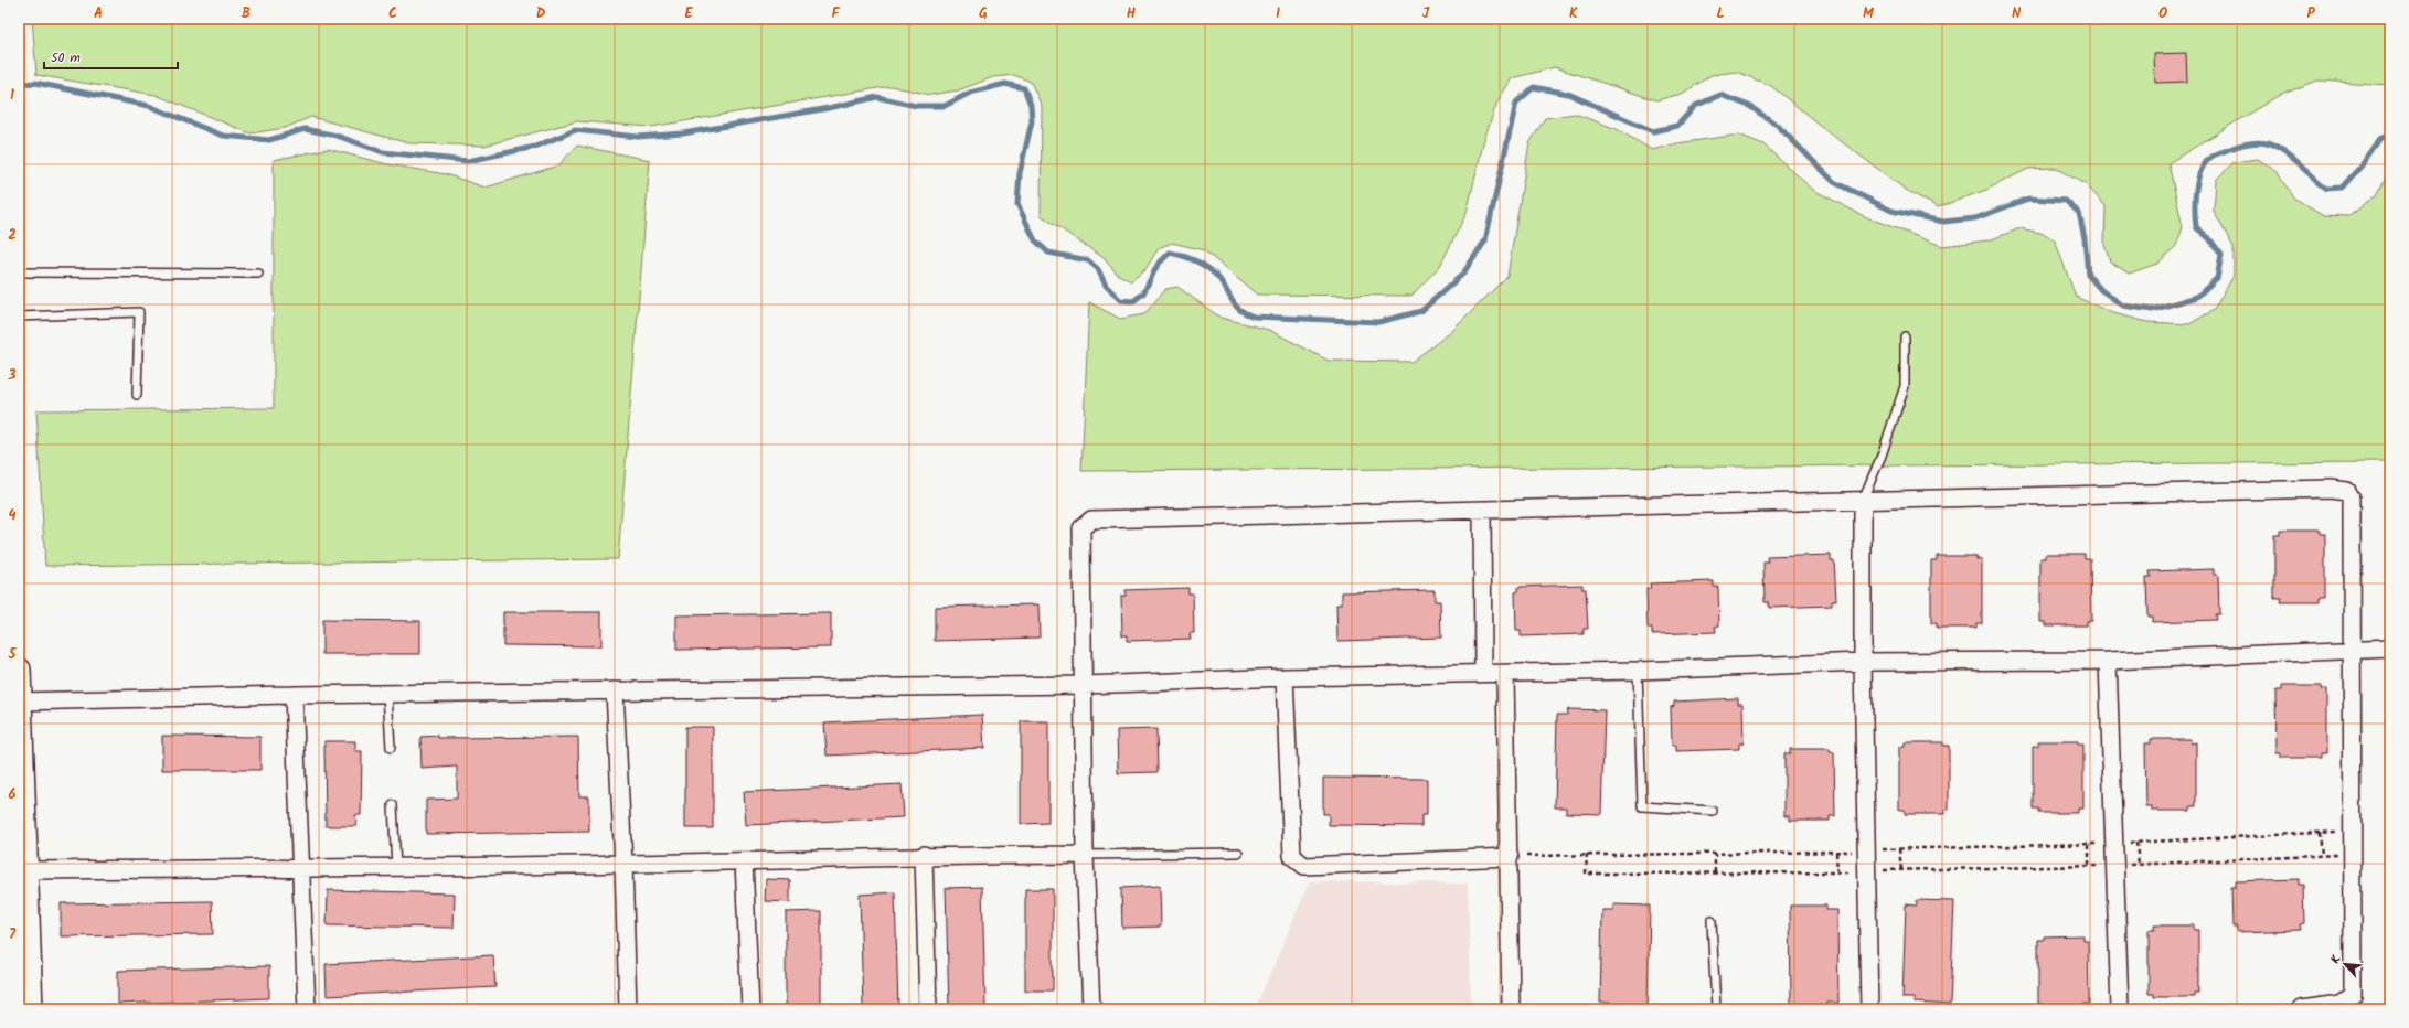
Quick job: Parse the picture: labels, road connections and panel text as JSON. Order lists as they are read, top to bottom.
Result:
{
  "scale_bar": "50 m",
  "north": "top left",
  "grid": {
    "columns": [
      "A",
      "B",
      "C",
      "D",
      "E",
      "F",
      "G",
      "H",
      "I",
      "J",
      "K",
      "L",
      "M",
      "N",
      "O",
      "P"
    ],
    "rows": [
      "1",
      "2",
      "3",
      "4",
      "5",
      "6",
      "7"
    ]
  }
}
